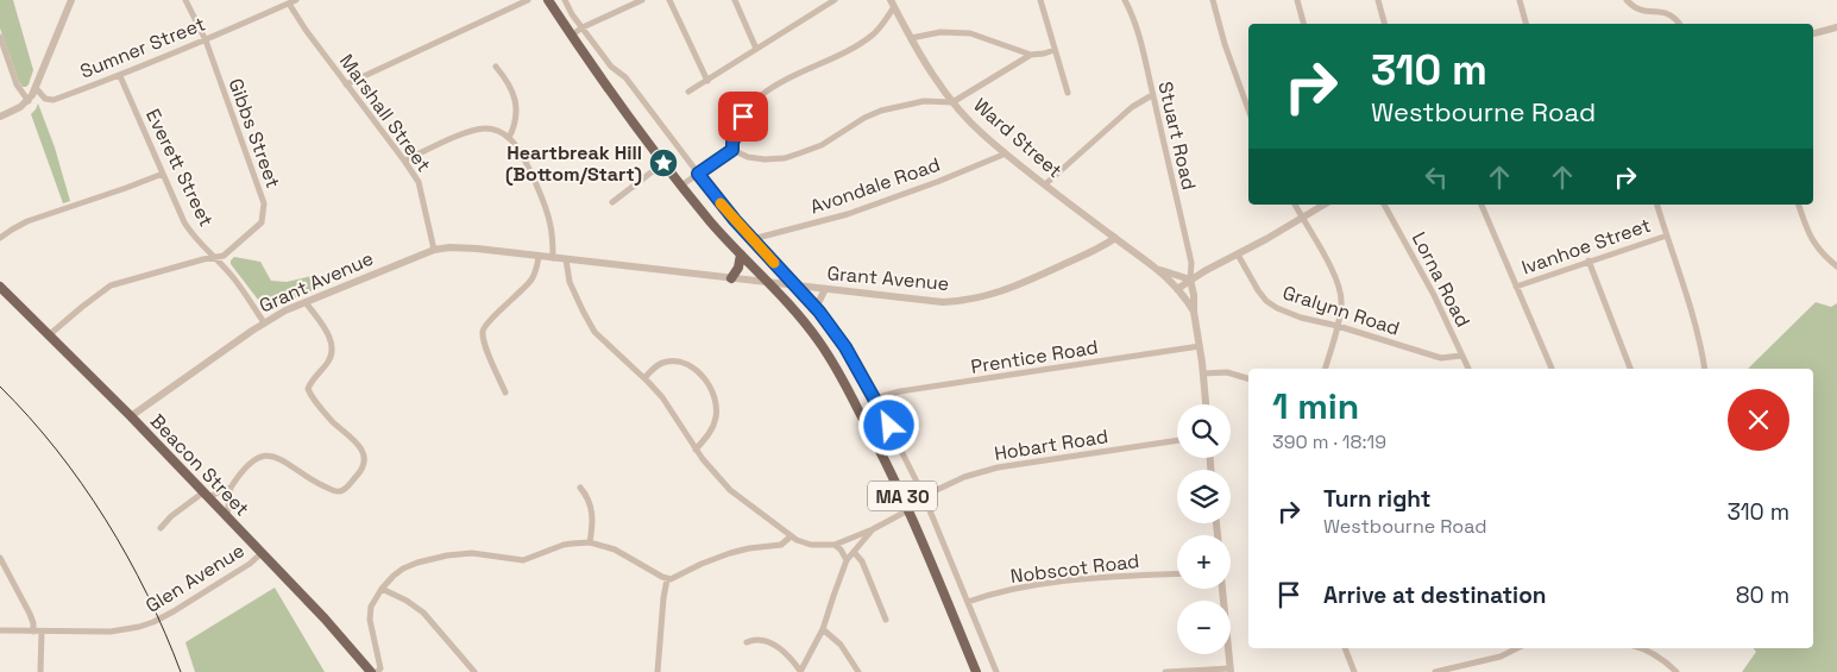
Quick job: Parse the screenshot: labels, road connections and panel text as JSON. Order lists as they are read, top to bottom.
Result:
{
  "streets": {
    "main road": ["Beacon Street", "MA 30"],
    "street": [
      "Sumner Street",
      "Marshall Street",
      "Gibbs Street",
      "Stuart Road",
      "Ward Street",
      "Everett Street",
      "Avondale Road",
      "Ivanhoe Street",
      "Grant Avenue",
      "Lorna Road",
      "Gralynn Road",
      "Prentice Road",
      "Hobart Road",
      "Nobscot Road",
      "Glen Avenue"
    ]
  },
  "crossings": [
    ["Sumner Street", "Marshall Street"],
    ["Sumner Street", "Gibbs Street"],
    ["Sumner Street", "Everett Street"],
    ["Marshall Street", "Grant Avenue"],
    ["Gibbs Street", "Everett Street"],
    ["Gibbs Street", "Beacon Street"],
    ["Stuart Road", "Ward Street"],
    ["Ward Street", "Avondale Road"],
    ["Ward Street", "Grant Avenue"],
    ["Ward Street", "Prentice Road"],
    ["Everett Street", "Grant Avenue"],
    ["Grant Avenue", "Beacon Street"],
    ["Grant Avenue", "MA 30"],
    ["Lorna Road", "Gralynn Road"],
    ["Beacon Street", "Glen Avenue"]
  ],
  "places": {
    "place": ["Heartbreak Hill (Bottom/Start)"]
  },
  "page": {
    "turn": ["310 m", "Westbourne Road"],
    "heading": ["1 min", "390 m · 18:19"],
    "map_buttons": ["+", "−"],
    "list": [
      {
        "name": "Turn right",
        "note": "Westbourne Road",
        "value": "310 m"
      },
      {
        "name": "Arrive at destination",
        "value": "80 m"
      }
    ]
  }
}
